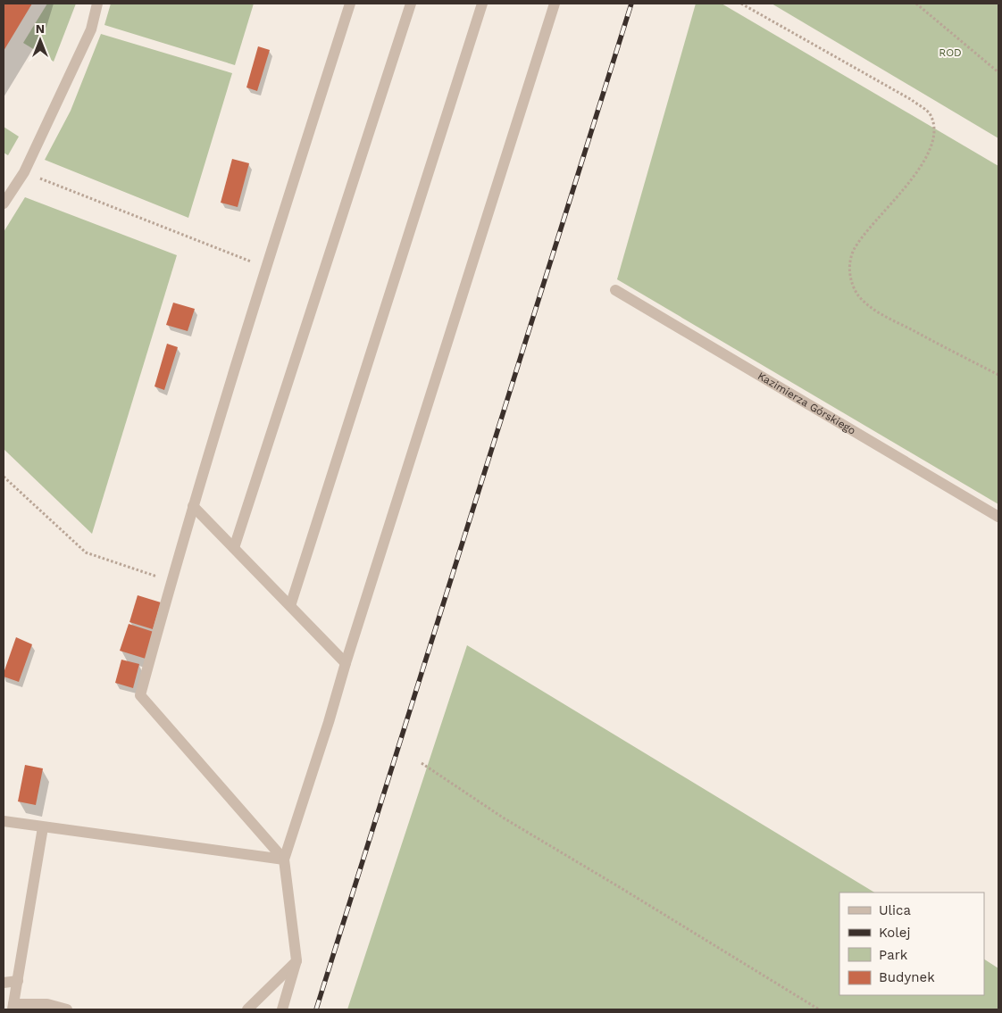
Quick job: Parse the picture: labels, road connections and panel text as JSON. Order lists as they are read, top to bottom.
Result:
{
  "streets": {
    "street": ["Kazimierza Górskiego"]
  },
  "parks": ["ROD"],
  "legend": [
    "Ulica",
    "Kolej",
    "Park",
    "Budynek"
  ],
  "north": "top"
}
